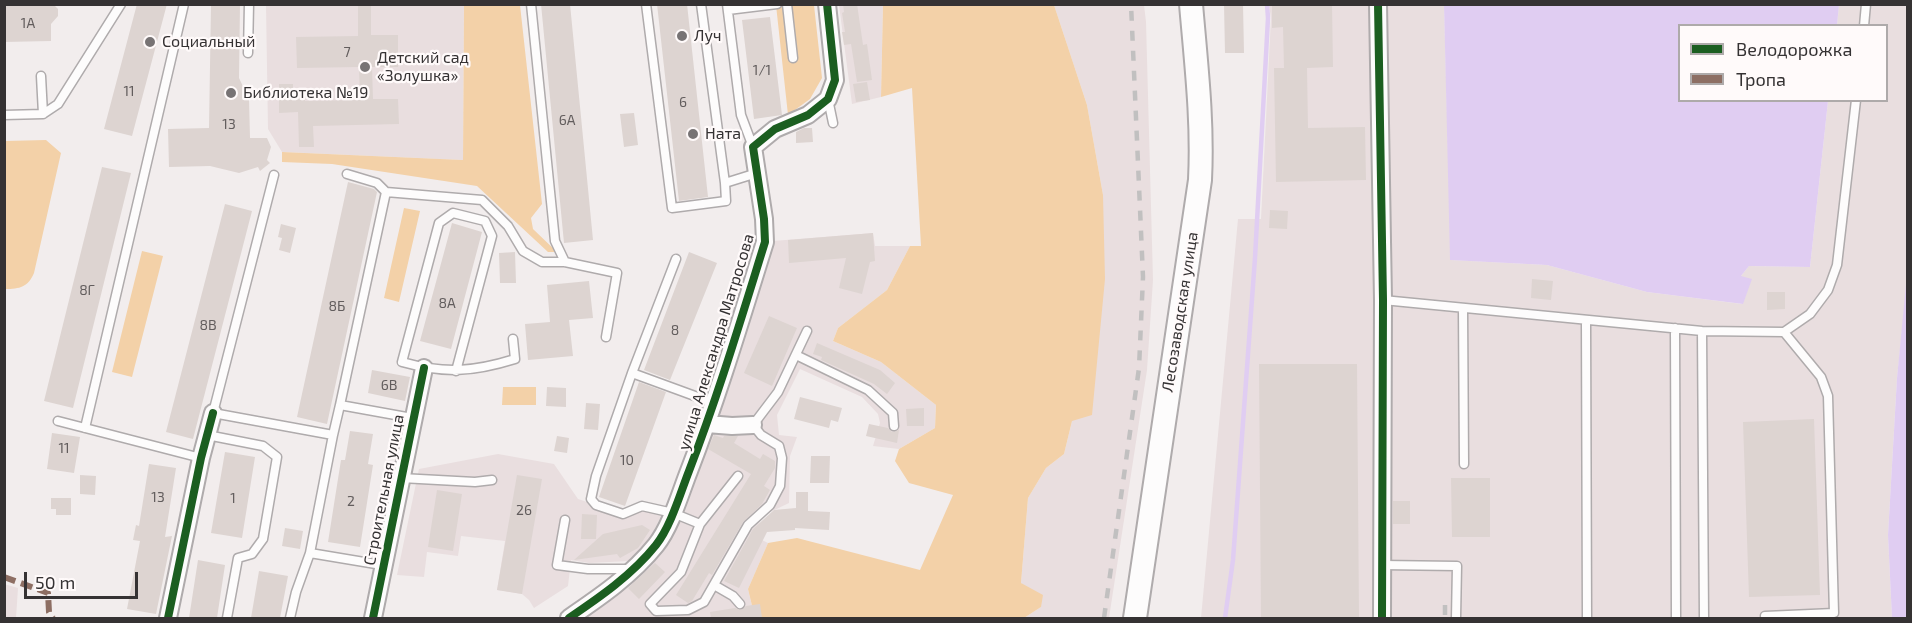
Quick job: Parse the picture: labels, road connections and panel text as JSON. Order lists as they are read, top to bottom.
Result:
{
  "streets": {
    "main road": ["Лесозаводская улица"],
    "street": ["улица Александра Матросова", "Строительная улица"]
  },
  "places": [
    "Луч",
    "Социальный",
    "Детский сад «Золушка»",
    "Библиотека №19",
    "Ната"
  ],
  "house_numbers": [
    "1А",
    "7",
    "1/1",
    "11",
    "6",
    "6А",
    "13",
    "8Г",
    "8А",
    "8Б",
    "8В",
    "8",
    "6В",
    "11",
    "10",
    "13",
    "1",
    "2",
    "26"
  ],
  "legend": ["Велодорожка", "Тропа"],
  "scale_bar": "50 m"
}
